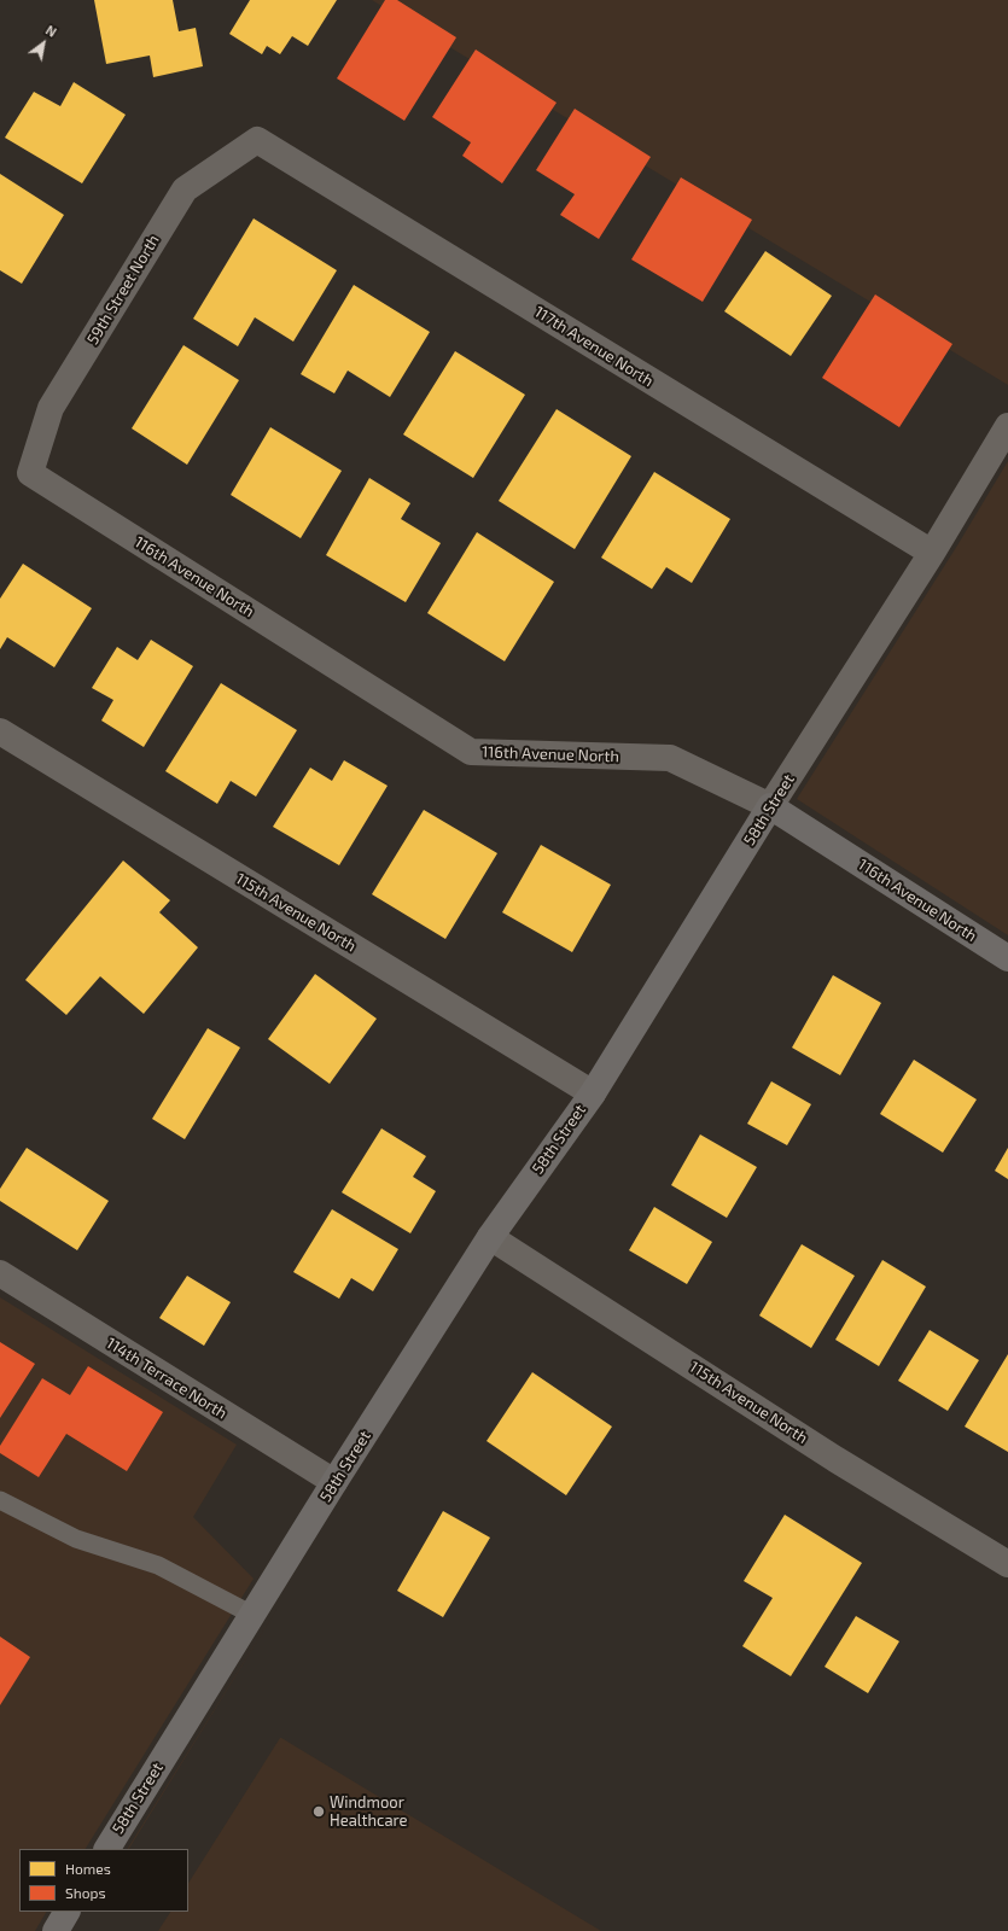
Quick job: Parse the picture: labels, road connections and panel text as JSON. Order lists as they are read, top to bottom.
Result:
{
  "streets": {
    "street": [
      "59th Street North",
      "117th Avenue North",
      "116th Avenue North",
      "58th Street",
      "115th Avenue North",
      "114th Terrace North"
    ]
  },
  "crossings": [
    ["59th Street North", "117th Avenue North"],
    ["59th Street North", "116th Avenue North"],
    ["117th Avenue North", "58th Street"],
    ["116th Avenue North", "58th Street"],
    ["58th Street", "115th Avenue North"],
    ["58th Street", "114th Terrace North"]
  ],
  "places": ["Windmoor Healthcare"],
  "legend": ["Homes", "Shops"],
  "north": "top right"
}
